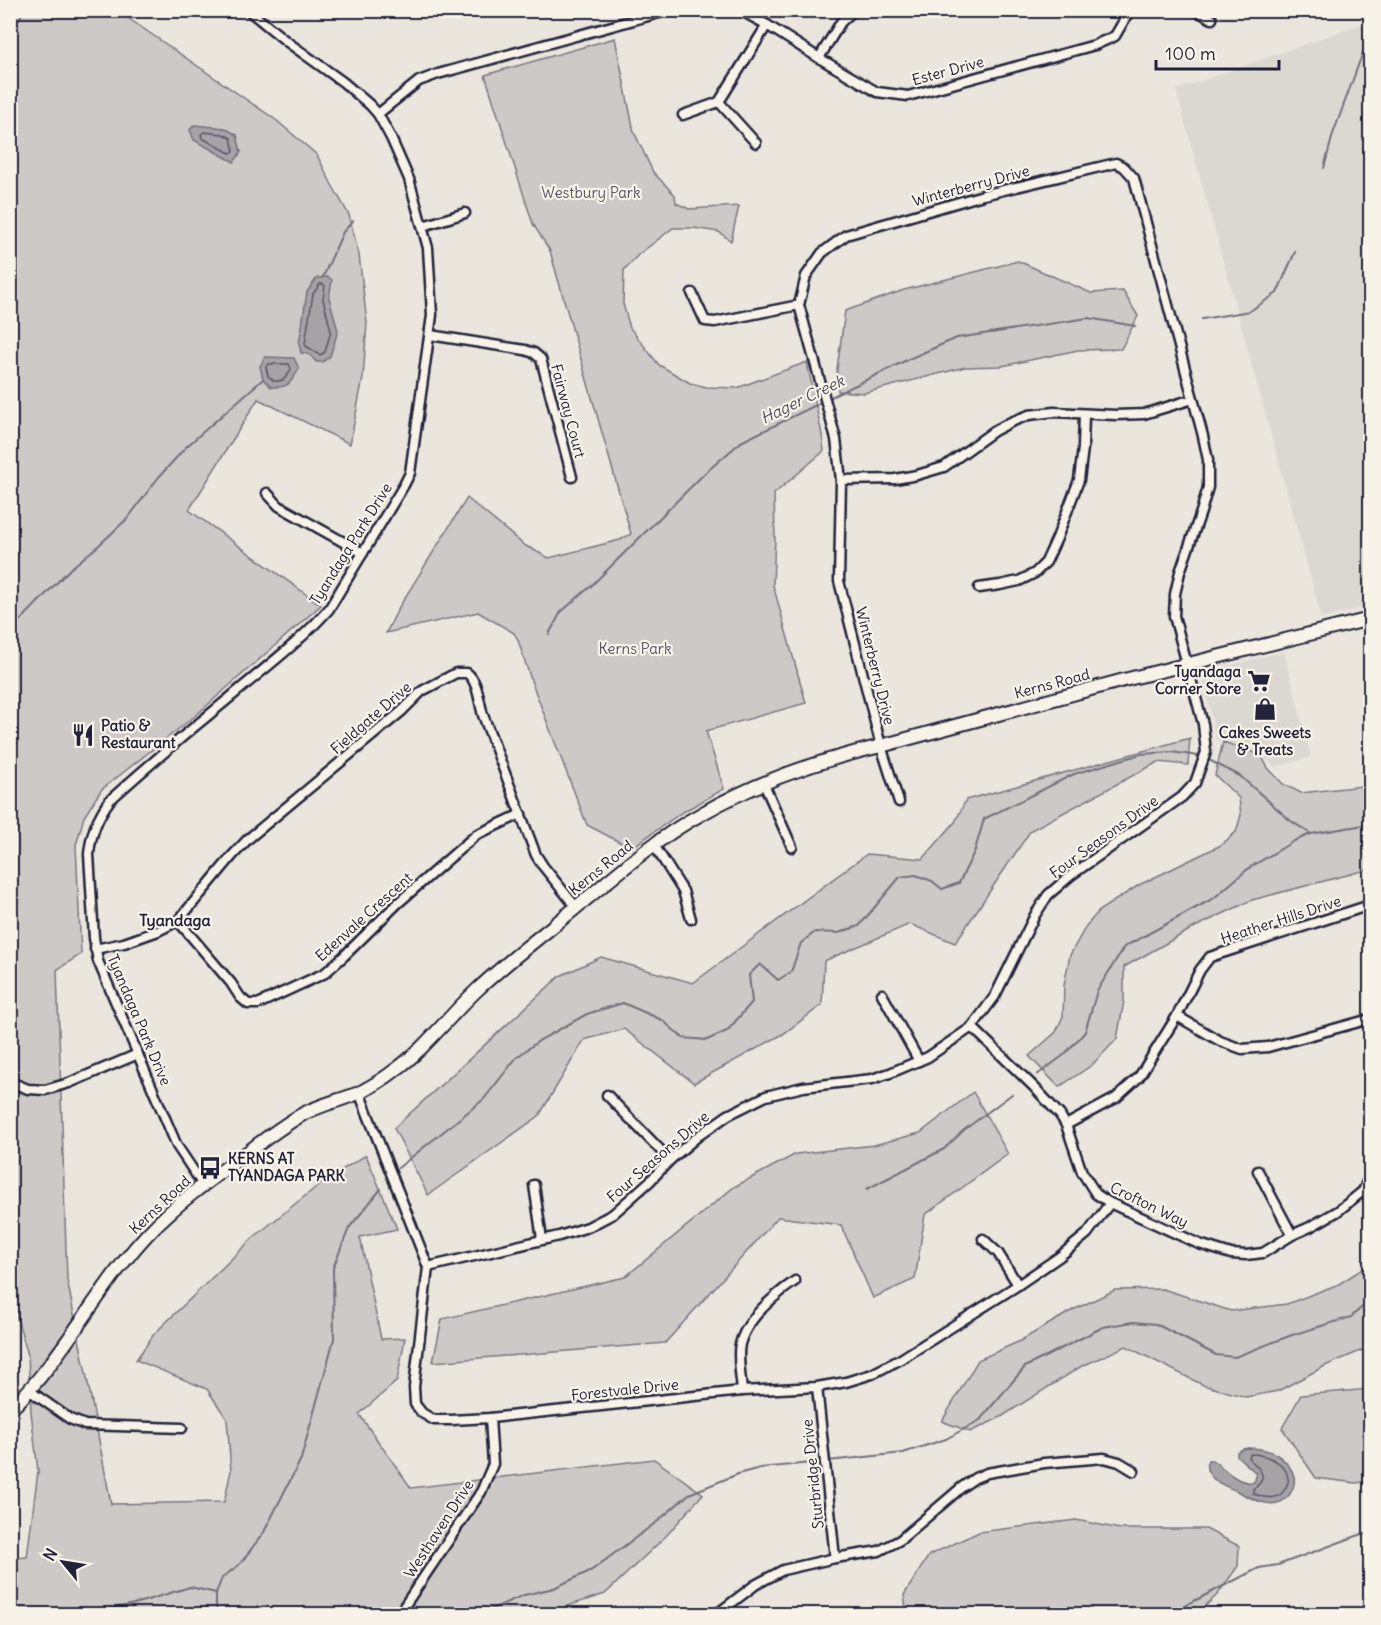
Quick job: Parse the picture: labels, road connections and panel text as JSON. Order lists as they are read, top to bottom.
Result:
{
  "streets": {
    "street": [
      "Ester Drive",
      "Winterberry Drive",
      "Fairway Court",
      "Tyandaga Park Drive",
      "Kerns Road",
      "Fieldgate Drive",
      "Four Seasons Drive",
      "Edenvale Crescent",
      "Heather Hills Drive",
      "Crofton Way",
      "Forestvale Drive",
      "Sturbridge Drive",
      "Westhaven Drive"
    ]
  },
  "crossings": [
    ["Winterberry Drive", "Kerns Road"],
    ["Winterberry Drive", "Four Seasons Drive"],
    ["Fairway Court", "Tyandaga Park Drive"],
    ["Tyandaga Park Drive", "Kerns Road"],
    ["Tyandaga Park Drive", "Fieldgate Drive"],
    ["Kerns Road", "Fieldgate Drive"],
    ["Kerns Road", "Four Seasons Drive"],
    ["Kerns Road", "Forestvale Drive"],
    ["Fieldgate Drive", "Edenvale Crescent"],
    ["Four Seasons Drive", "Crofton Way"],
    ["Four Seasons Drive", "Forestvale Drive"],
    ["Heather Hills Drive", "Crofton Way"],
    ["Crofton Way", "Forestvale Drive"],
    ["Forestvale Drive", "Sturbridge Drive"],
    ["Forestvale Drive", "Westhaven Drive"]
  ],
  "districts": ["Tyandaga"],
  "water": ["Hager Creek"],
  "parks": ["Westbury Park", "Kerns Park"],
  "places": {
    "supermarket": ["Tyandaga Corner Store"],
    "shop": ["Cakes Sweets & Treats"],
    "restaurant": ["Patio & Restaurant"],
    "bus stop": ["KERNS AT TYANDAGA PARK"]
  },
  "scale_bar": "100 m",
  "north": "top left"
}
